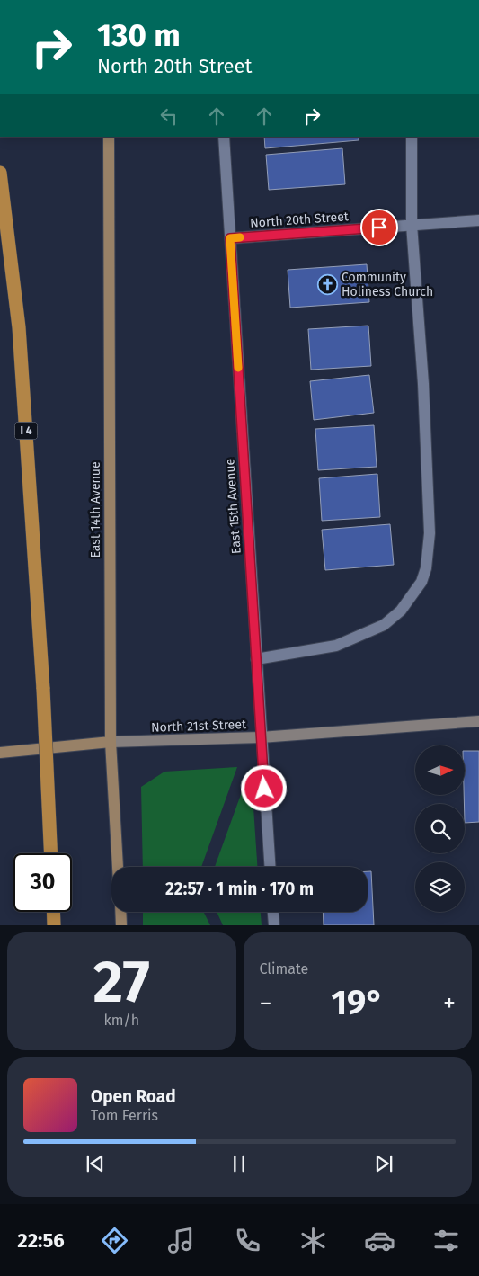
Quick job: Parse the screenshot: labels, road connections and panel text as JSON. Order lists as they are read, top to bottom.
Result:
{
  "streets": {
    "highway": ["I 4"],
    "main road": ["East 14th Avenue", "North 21st Street"],
    "street": ["North 20th Street", "East 15th Avenue"]
  },
  "crossings": [
    ["North 20th Street", "East 15th Avenue"],
    ["East 15th Avenue", "North 21st Street"],
    ["East 14th Avenue", "North 21st Street"]
  ],
  "places": {
    "church": ["Community Holiness Church"]
  },
  "north": "right",
  "page": {
    "turn": ["130 m", "North 20th Street"],
    "limit": "30",
    "trip": "22:57 · 1 min · 170 m",
    "tile": [
      ["27", "km/h"],
      "Climate"
    ],
    "heat": ["−", "19°", "+"],
    "song": ["Open Road", "Tom Ferris"],
    "tabs": "22:56"
  }
}
